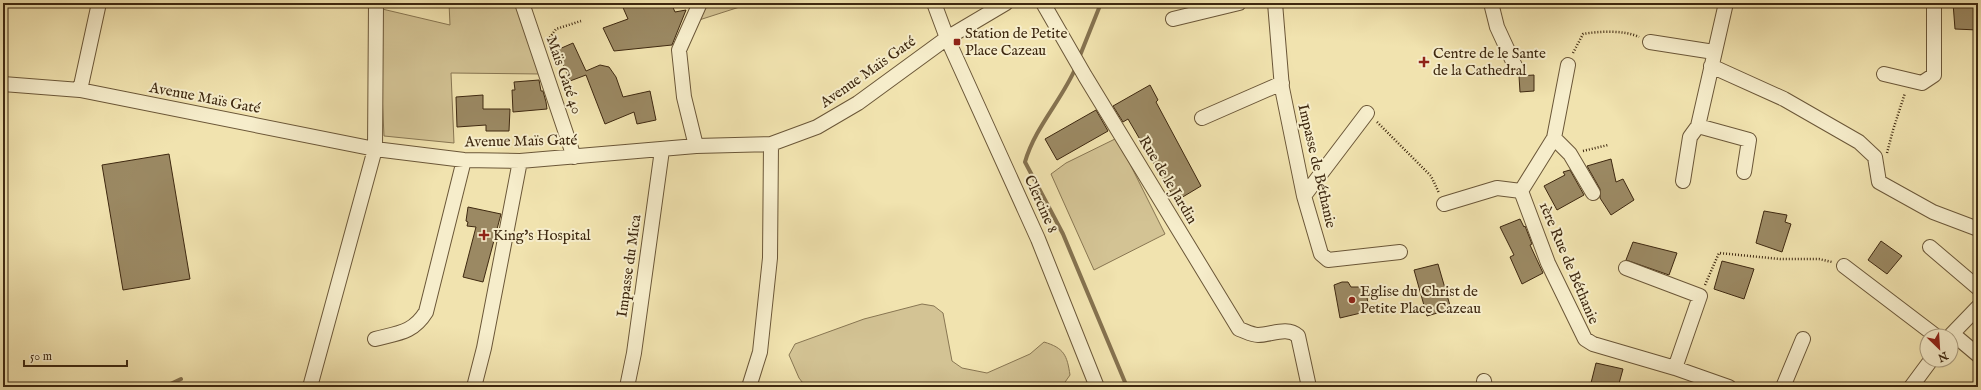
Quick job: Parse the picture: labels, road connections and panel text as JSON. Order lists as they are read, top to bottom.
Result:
{
  "streets": {
    "street": [
      "Avenue Maïs Gaté",
      "Maïs Gaté 40",
      "Impasse de Béthanie",
      "Rue de le Jardin",
      "Clercine 8",
      "1ère Rue de Béthanie",
      "Impasse du Mica"
    ]
  },
  "crossings": [
    ["Avenue Maïs Gaté", "Maïs Gaté 40"],
    ["Avenue Maïs Gaté", "Clercine 8"],
    ["Avenue Maïs Gaté", "Impasse du Mica"]
  ],
  "places": {
    "transit": ["Station de Petite Place Cazeau"],
    "health": ["Centre de le Sante de la Cathedral", "King's Hospital"],
    "other": ["Eglise du Christ de Petite Place Cazeau"]
  },
  "scale_bar": "50 m",
  "north": "bottom right"
}
